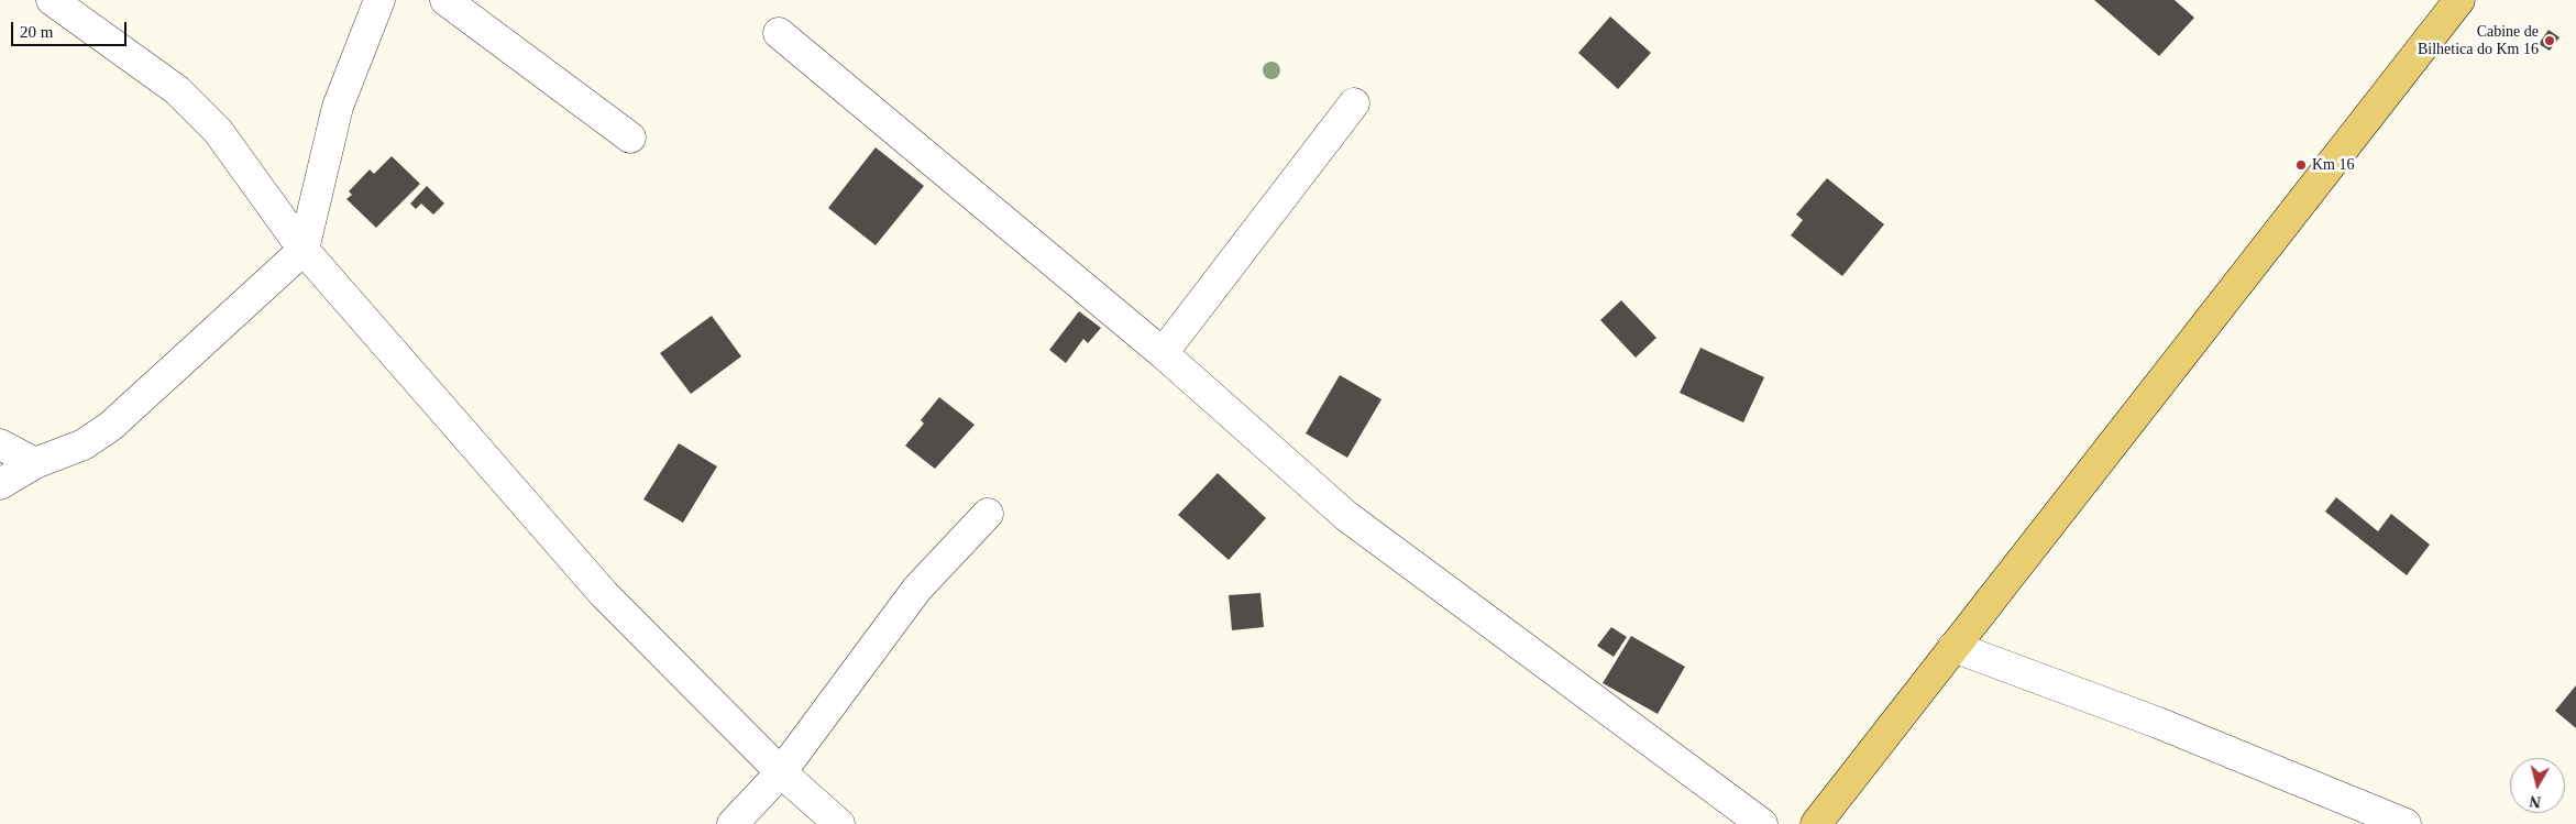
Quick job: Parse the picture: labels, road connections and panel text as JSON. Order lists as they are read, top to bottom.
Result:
{
  "places": ["Cabine de Bilhetica do Km 16", "Km 16"],
  "scale_bar": "20 m",
  "north": "bottom"
}
